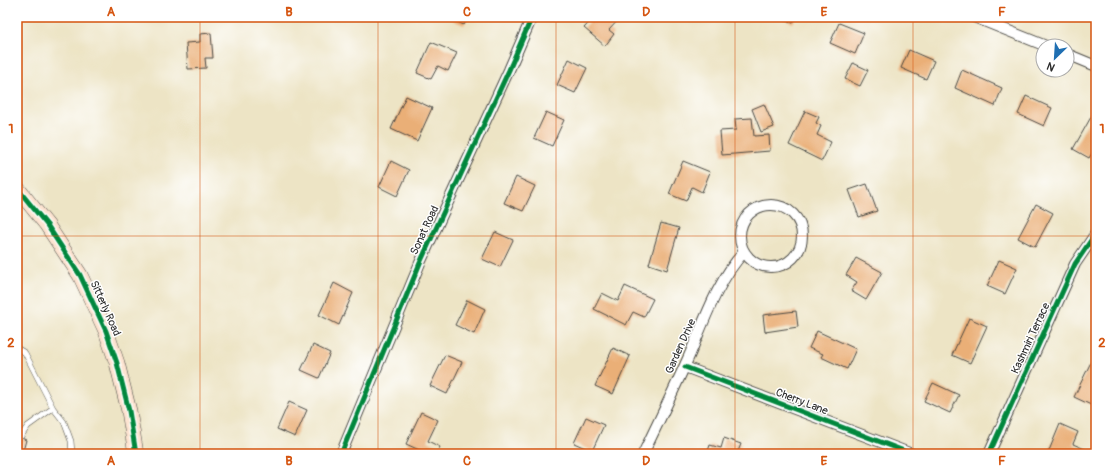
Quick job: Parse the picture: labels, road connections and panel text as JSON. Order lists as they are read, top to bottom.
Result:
{
  "streets": {
    "street": [
      "Sonat Road",
      "Sitterly Road",
      "Kashmiri Terrace",
      "Garden Drive",
      "Cherry Lane"
    ]
  },
  "crossings": [
    ["Garden Drive", "Cherry Lane"]
  ],
  "north": "bottom left",
  "grid": {
    "columns": [
      "A",
      "B",
      "C",
      "D",
      "E",
      "F"
    ],
    "rows": ["1", "2"]
  }
}
